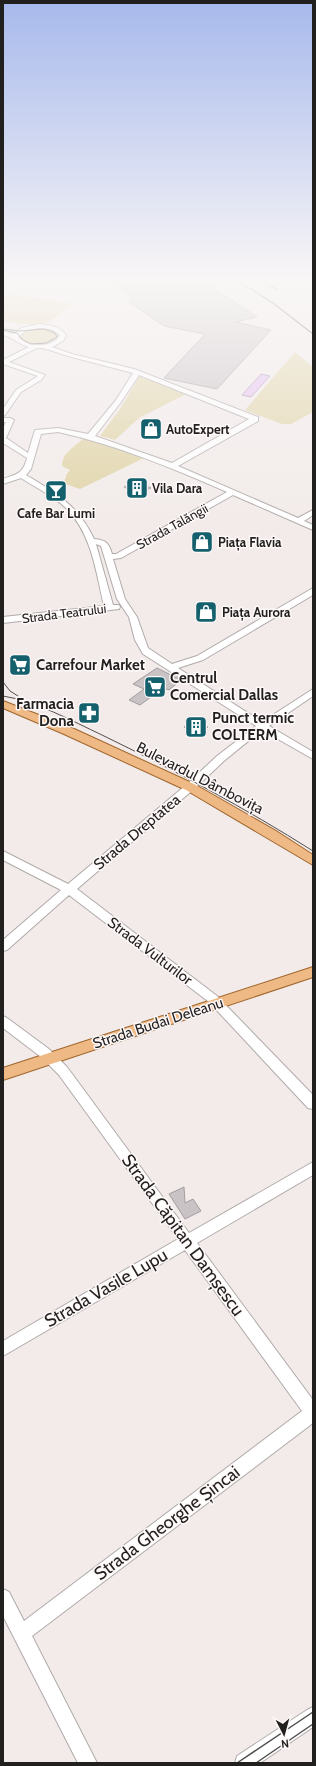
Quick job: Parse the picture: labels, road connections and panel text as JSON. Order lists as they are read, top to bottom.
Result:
{
  "streets": {
    "main road": ["Bulevardul Dâmbovița", "Strada Budai Deleanu"],
    "street": [
      "Strada Talăngii",
      "Strada Teatrului",
      "Strada Dreptatea",
      "Strada Vulturilor",
      "Strada Căpitan Damșescu",
      "Strada Vasile Lupu",
      "Strada Gheorghe Șincai"
    ]
  },
  "crossings": [
    ["Bulevardul Dâmbovița", "Strada Dreptatea"],
    ["Strada Dreptatea", "Strada Vulturilor"],
    ["Strada Vulturilor", "Strada Budai Deleanu"],
    ["Strada Budai Deleanu", "Strada Căpitan Damșescu"],
    ["Strada Căpitan Damșescu", "Strada Vasile Lupu"],
    ["Strada Căpitan Damșescu", "Strada Gheorghe Șincai"]
  ],
  "places": {
    "shop": ["AutoExpert", "Piața Flavia", "Piața Aurora"],
    "building": ["Vila Dara", "Punct termic COLTERM"],
    "bar": ["Cafe Bar Lumi"],
    "supermarket": ["Carrefour Market", "Centrul Comercial Dallas"],
    "pharmacy": ["Farmacia Dona"]
  },
  "north": "bottom"
}
